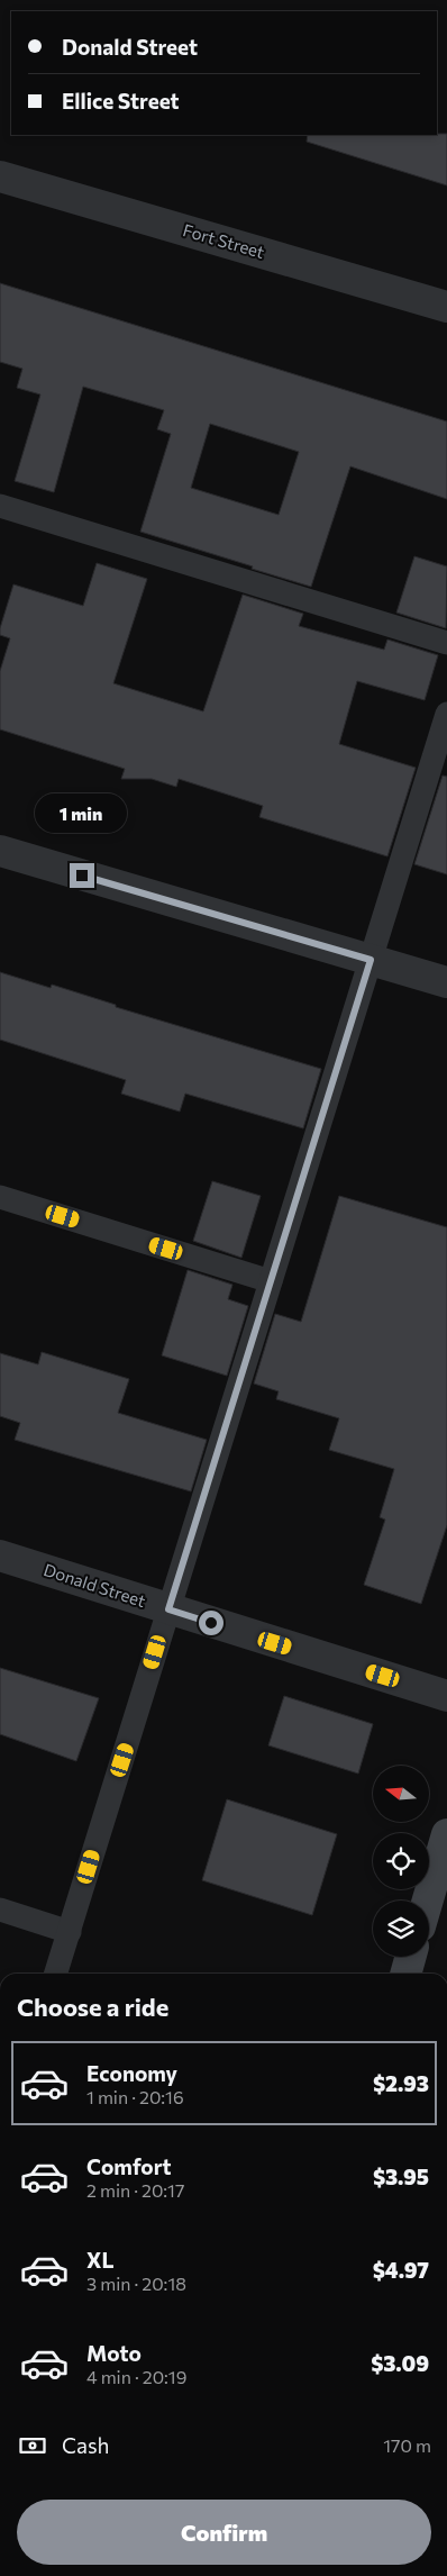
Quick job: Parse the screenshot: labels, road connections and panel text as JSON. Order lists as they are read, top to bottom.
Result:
{
  "streets": {
    "street": ["Fort Street", "Donald Street"]
  },
  "north": "left",
  "page": {
    "banner": ["Donald Street", "Ellice Street"],
    "bubble": "1 min",
    "heading": "Choose a ride",
    "list": [
      {
        "name": "Economy",
        "note": "1 min · 20:16",
        "value": "$2.93"
      },
      {
        "name": "Comfort",
        "note": "2 min · 20:17",
        "value": "$3.95"
      },
      {
        "name": "XL",
        "note": "3 min · 20:18",
        "value": "$4.97"
      },
      {
        "name": "Moto",
        "note": "4 min · 20:19",
        "value": "$3.09"
      }
    ],
    "pay": ["Cash", "170 m"],
    "buttons": "Confirm"
  }
}
